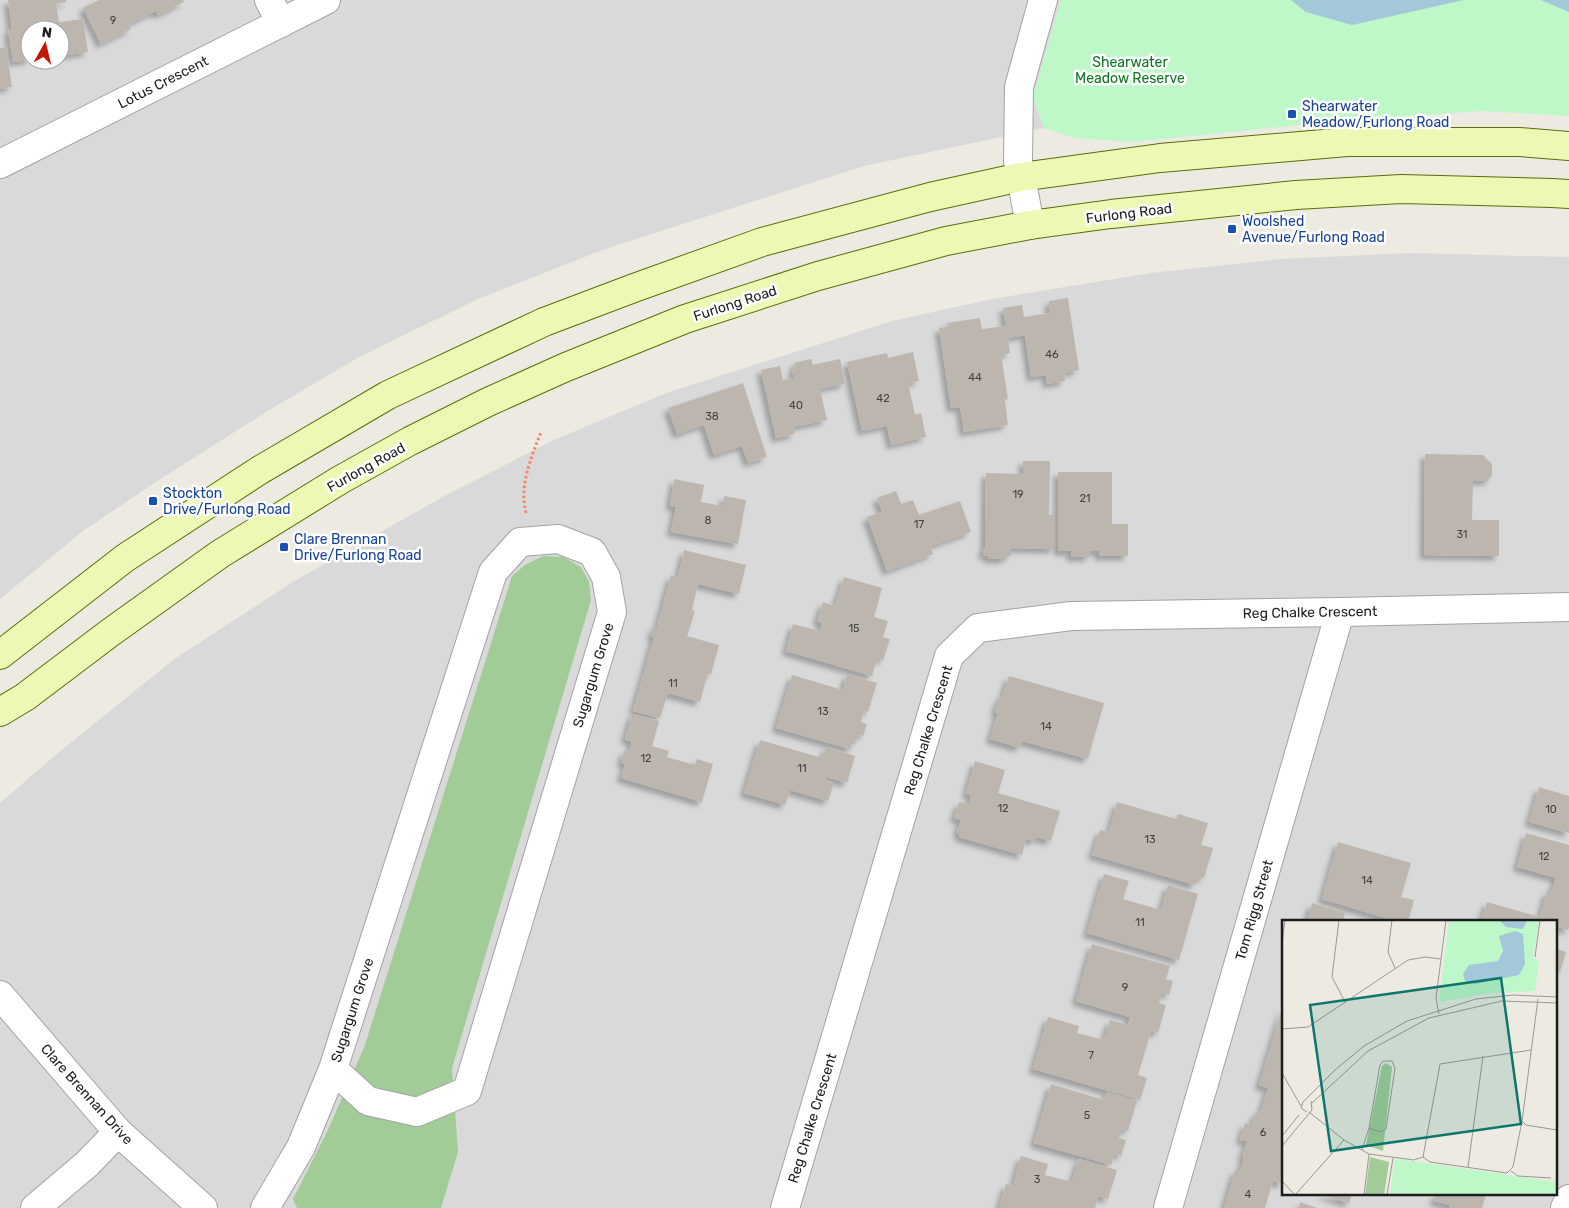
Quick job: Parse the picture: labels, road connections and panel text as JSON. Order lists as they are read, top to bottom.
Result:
{
  "streets": {
    "main road": ["Furlong Road"],
    "street": [
      "Lotus Crescent",
      "Reg Chalke Crescent",
      "Sugargum Grove",
      "Tom Rigg Street",
      "Clare Brennan Drive"
    ]
  },
  "crossings": [
    ["Reg Chalke Crescent", "Tom Rigg Street"]
  ],
  "parks": ["Shearwater Meadow Reserve"],
  "places": {
    "transit": [
      "Shearwater Meadow/Furlong Road",
      "Woolshed Avenue/Furlong Road",
      "Stockton Drive/Furlong Road",
      "Clare Brennan Drive/Furlong Road"
    ]
  },
  "house_numbers": [
    "9",
    "46",
    "44",
    "42",
    "40",
    "38",
    "19",
    "21",
    "8",
    "17",
    "31",
    "15",
    "11",
    "13",
    "14",
    "12",
    "11",
    "12",
    "10",
    "13",
    "12",
    "14",
    "11",
    "9",
    "7",
    "5",
    "6",
    "3",
    "4"
  ],
  "north": "top"
}
